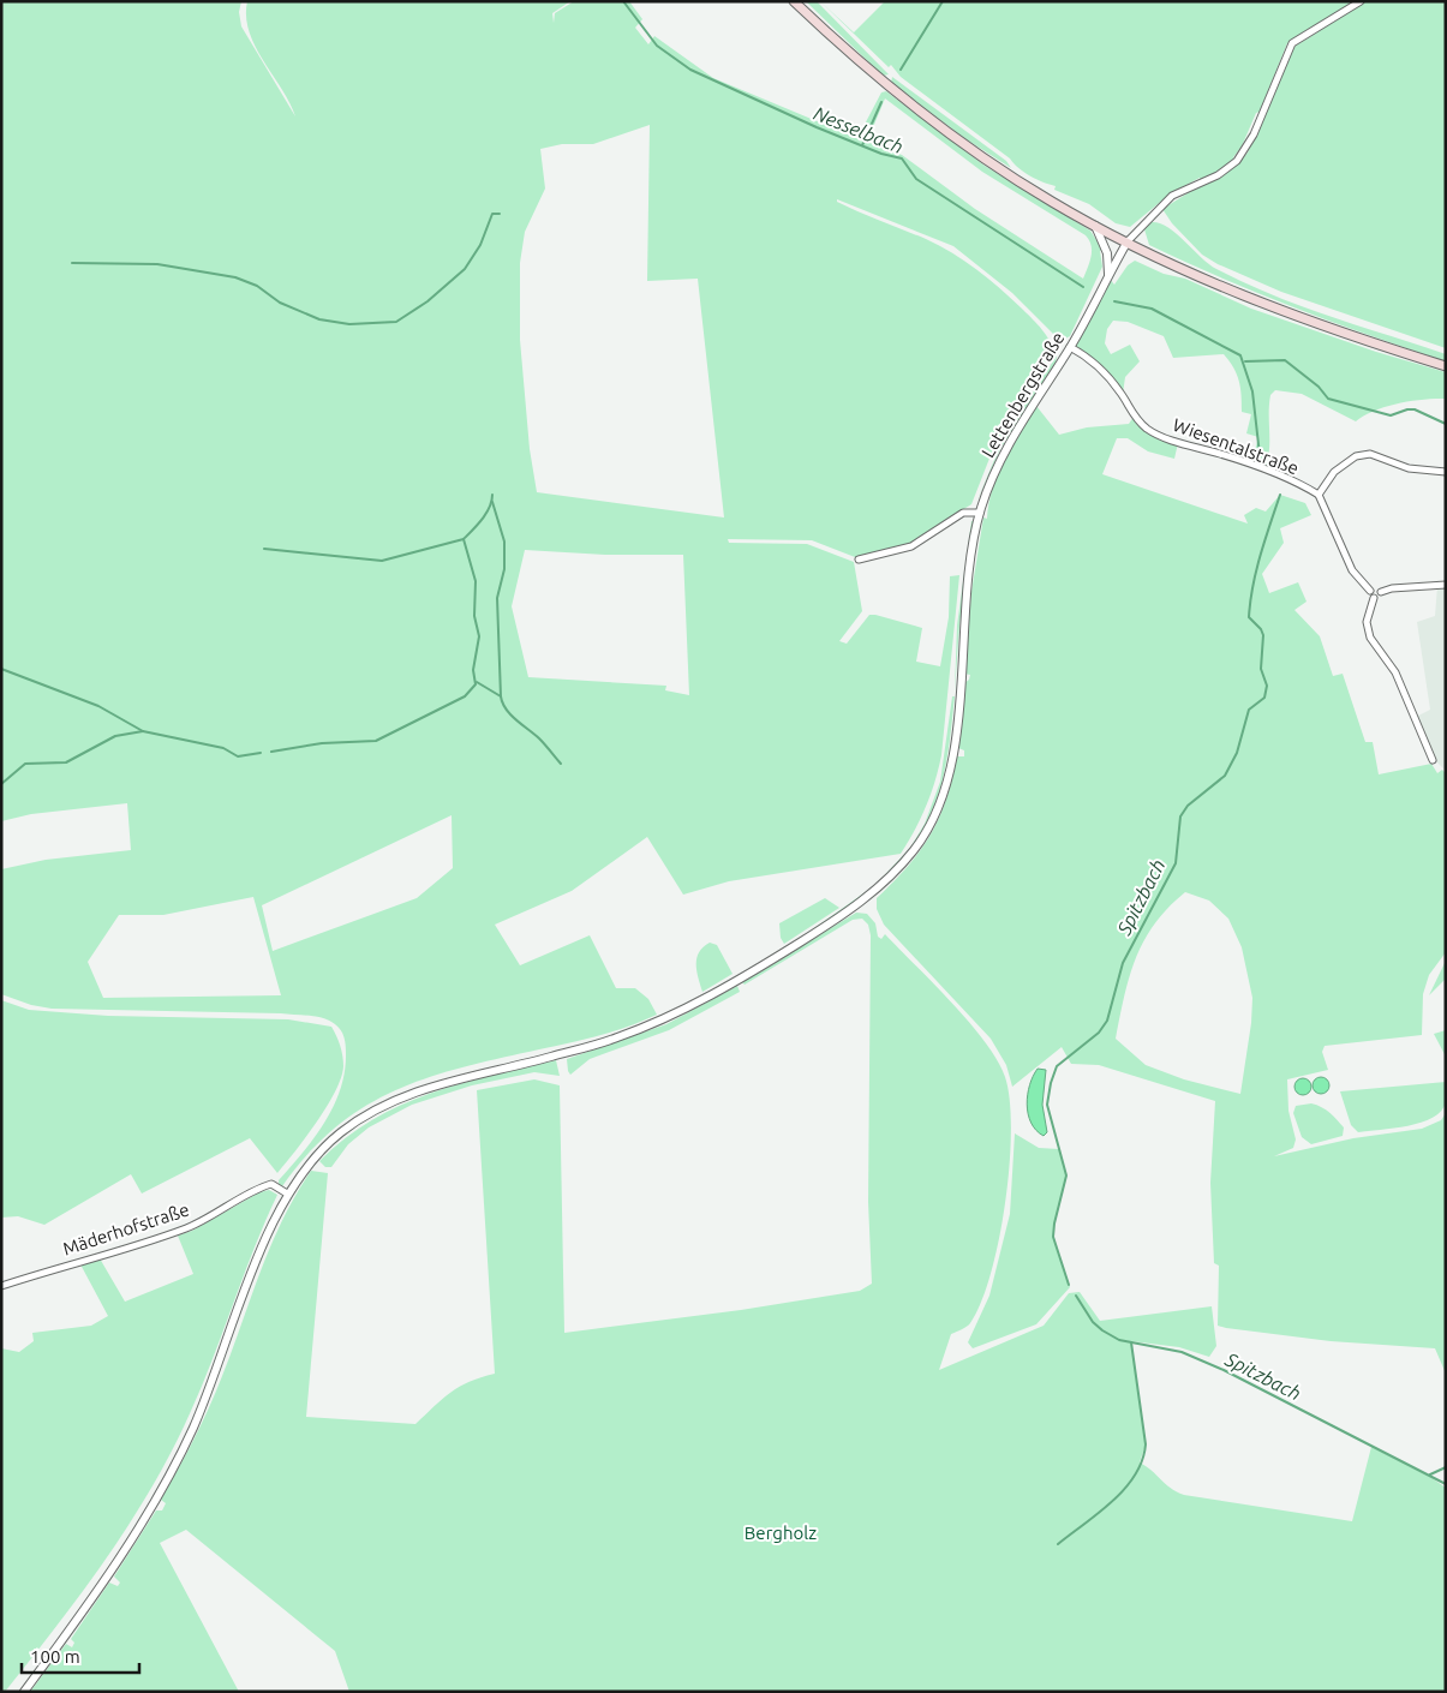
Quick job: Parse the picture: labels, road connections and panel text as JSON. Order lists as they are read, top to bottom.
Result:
{
  "streets": {
    "street": ["Lettenbergstraße", "Wiesentalstraße", "Mäderhofstraße"]
  },
  "crossings": [
    ["Lettenbergstraße", "Wiesentalstraße"],
    ["Lettenbergstraße", "Mäderhofstraße"]
  ],
  "water": ["Nesselbach", "Spitzbach"],
  "parks": ["Bergholz"],
  "scale_bar": "100 m"
}
